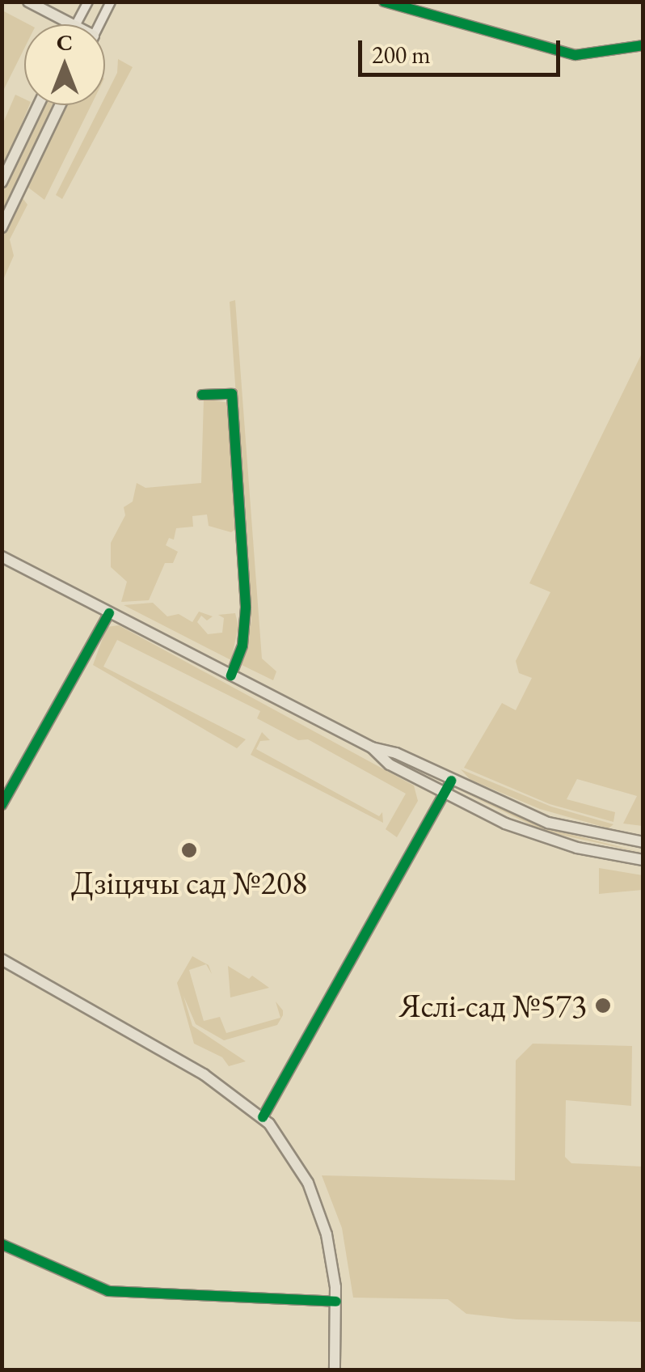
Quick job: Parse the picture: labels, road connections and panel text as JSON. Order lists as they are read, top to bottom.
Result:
{
  "places": ["Дзіцячы сад №208", "Яслі-сад №573"],
  "scale_bar": "200 m",
  "north": "top"
}
